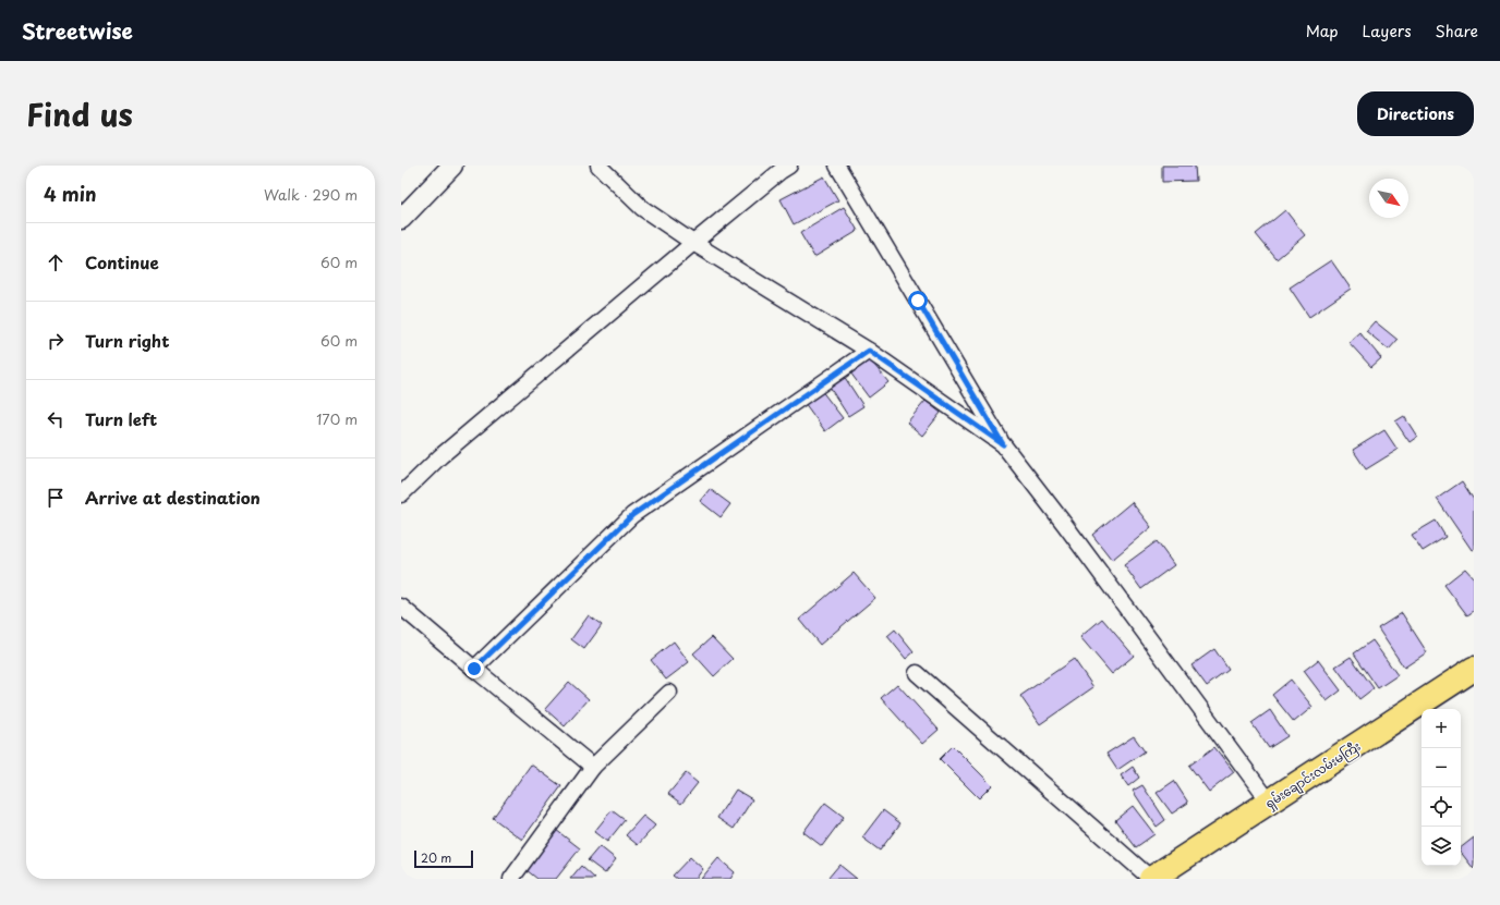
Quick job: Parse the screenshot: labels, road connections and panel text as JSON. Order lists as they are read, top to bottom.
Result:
{
  "streets": {
    "main road": ["ရှမ်းချောင်းလမ်းမကြီး"]
  },
  "scale_bar": "20 m",
  "north": "bottom right",
  "page": {
    "header": "Streetwise",
    "nav": ["Map", "Layers", "Share"],
    "title": "Find us",
    "buttons": "Directions",
    "heading": ["4 min", "Walk · 290 m"],
    "list": [
      ["Continue", "60 m"],
      ["Turn right", "60 m"],
      ["Turn left", "170 m"],
      "Arrive at destination"
    ],
    "map_buttons": ["+", "−"],
    "scale": "20 m"
  }
}
